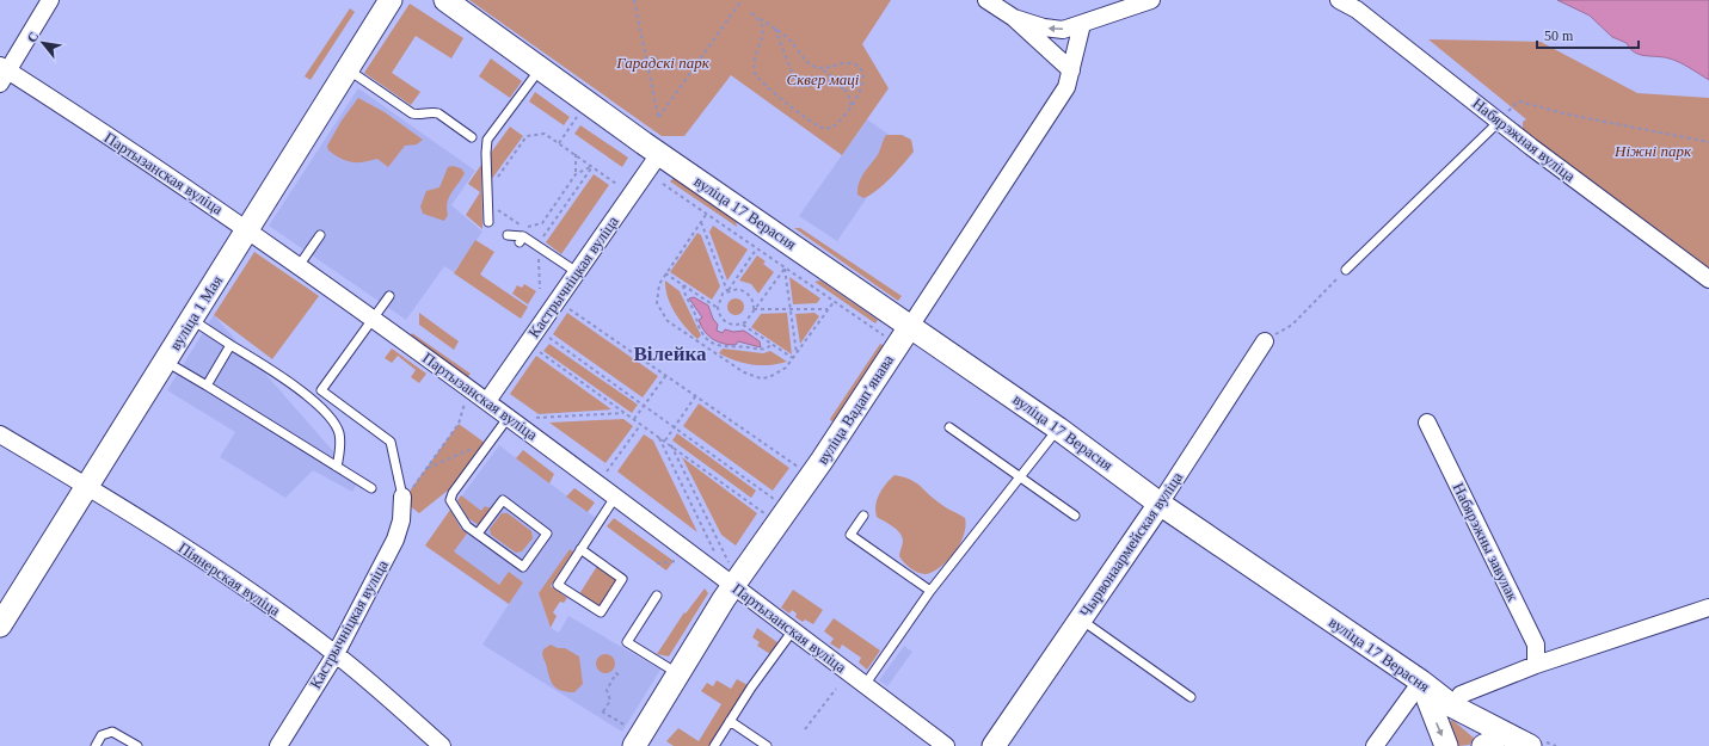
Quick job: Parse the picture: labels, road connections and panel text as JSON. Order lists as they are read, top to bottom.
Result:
{
  "streets": {
    "street": [
      "Набярэжная вуліца",
      "Партызанская вуліца",
      "вуліца 17 Верасня",
      "Кастрычніцкая вуліца",
      "вуліца 1 Мая",
      "вуліца Вадапʼянава",
      "Набярэжны завулак",
      "Чырвонаармейская вуліца",
      "Піянерская вуліца"
    ]
  },
  "crossings": [
    ["Партызанская вуліца", "Кастрычніцкая вуліца"],
    ["Партызанская вуліца", "вуліца 1 Мая"],
    ["Партызанская вуліца", "вуліца Вадапʼянава"],
    ["вуліца 17 Верасня", "Кастрычніцкая вуліца"],
    ["вуліца 17 Верасня", "вуліца Вадапʼянава"],
    ["вуліца 17 Верасня", "Чырвонаармейская вуліца"],
    ["Кастрычніцкая вуліца", "Піянерская вуліца"],
    ["вуліца 1 Мая", "Піянерская вуліца"]
  ],
  "districts": ["Вілейка"],
  "parks": ["Гарадскі парк", "Сквер маці", "Ніжні парк"],
  "scale_bar": "50 m",
  "north": "top left"
}
